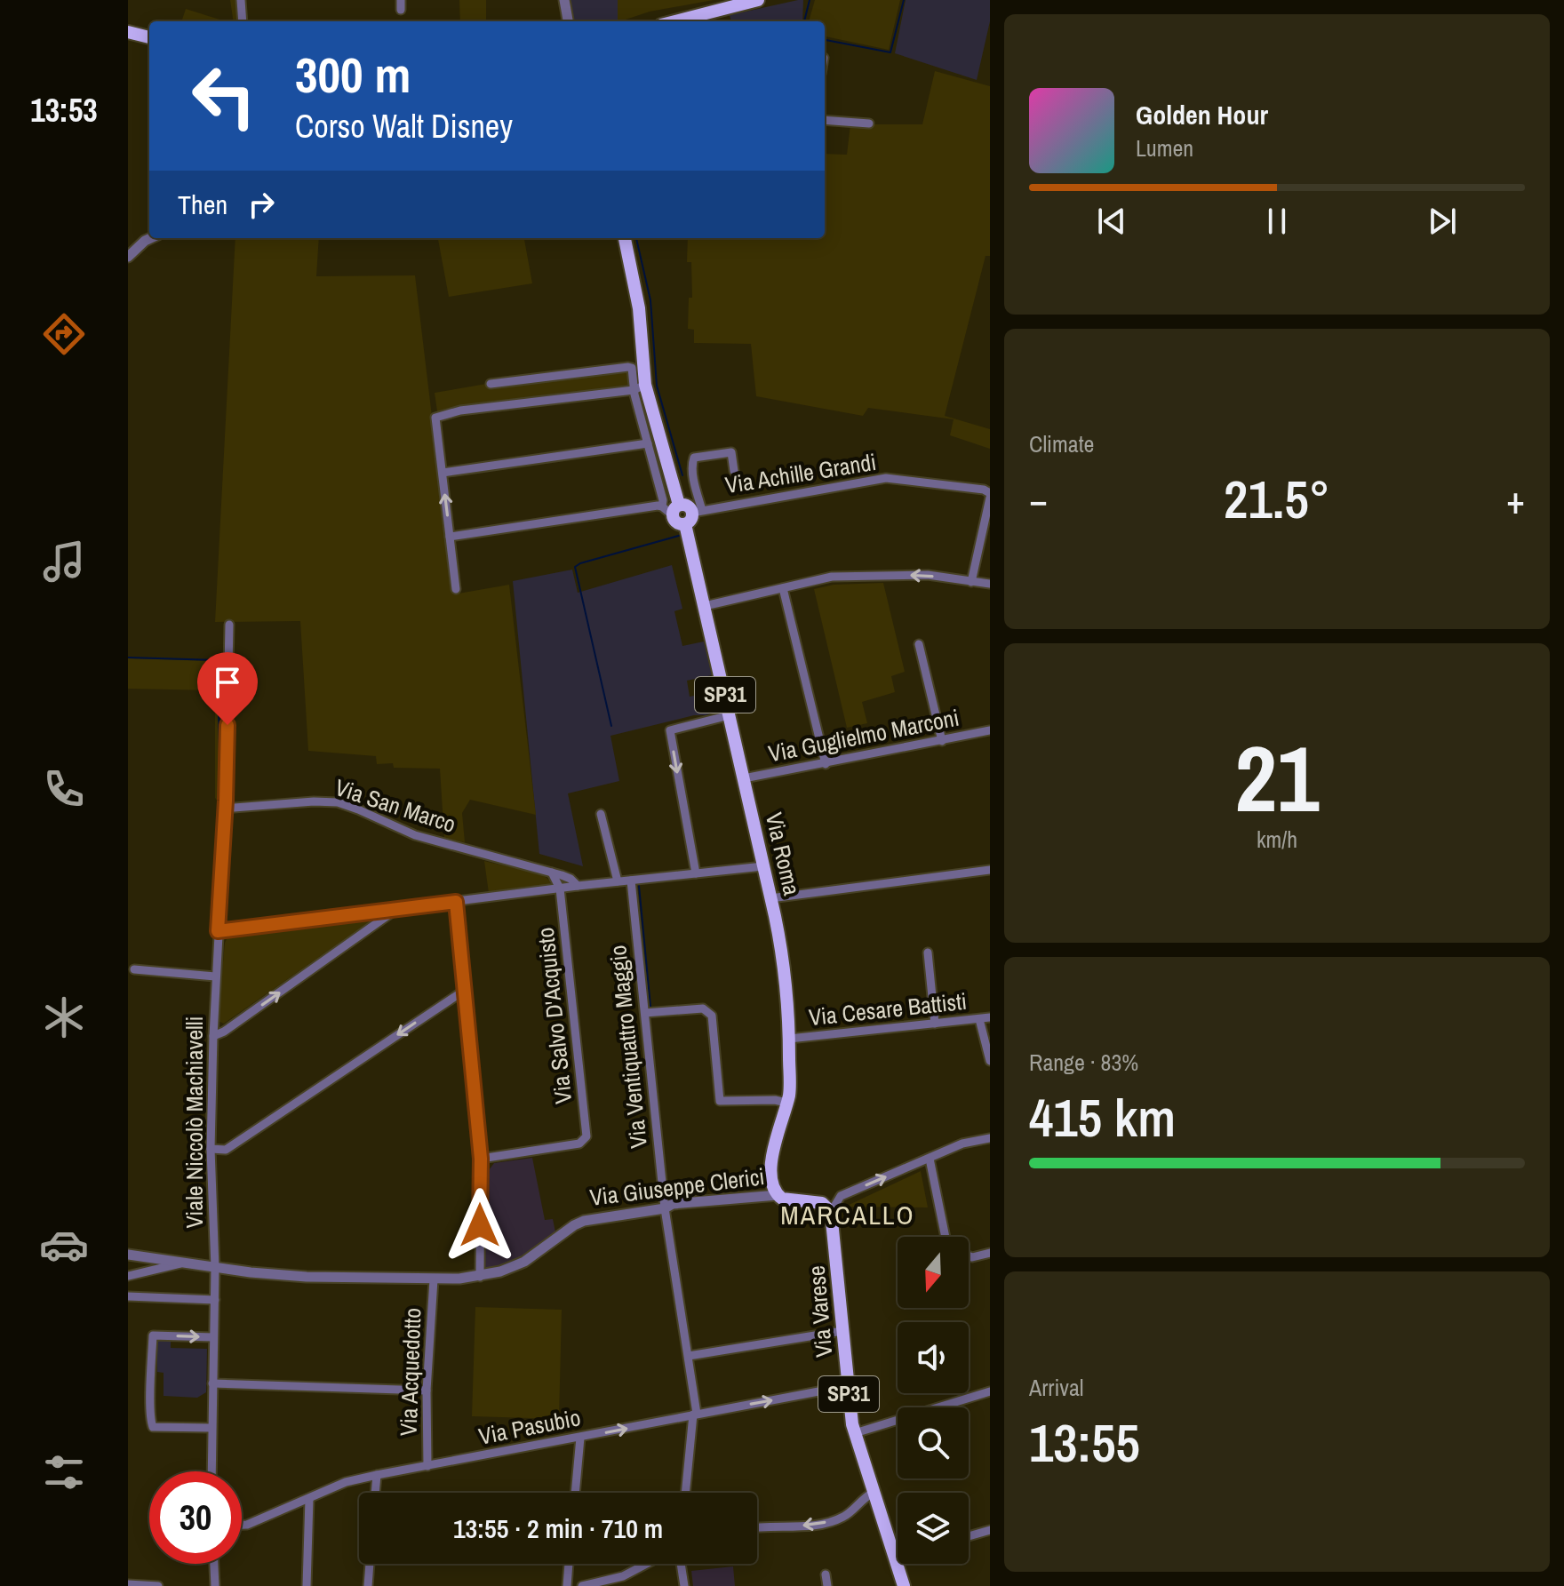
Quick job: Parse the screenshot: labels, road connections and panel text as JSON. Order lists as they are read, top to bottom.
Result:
{
  "streets": {
    "main road": [
      "SP31",
      "Via Roma",
      "Via Giuseppe Clerici",
      "Via Varese"
    ],
    "street": [
      "Via Achille Grandi",
      "Via Guglielmo Marconi",
      "Via San Marco",
      "Via Cesare Battisti",
      "Via Salvo D'Acquisto",
      "Via Ventiquattro Maggio",
      "Viale Niccolò Machiavelli",
      "Via Acquedotto",
      "Via Pasubio"
    ]
  },
  "crossings": [
    ["Via Guglielmo Marconi", "Via Roma"],
    ["Via San Marco", "Viale Niccolò Machiavelli"],
    ["Via Roma", "Via Cesare Battisti"],
    ["Via Roma", "Via Giuseppe Clerici"],
    ["Via Ventiquattro Maggio", "Via Giuseppe Clerici"],
    ["Via Ventiquattro Maggio", "Via Pasubio"],
    ["Viale Niccolò Machiavelli", "Via Giuseppe Clerici"],
    ["Via Giuseppe Clerici", "Via Varese"],
    ["Via Giuseppe Clerici", "Via Acquedotto"],
    ["Via Varese", "Via Pasubio"],
    ["Via Acquedotto", "Via Pasubio"]
  ],
  "districts": ["MARCALLO"],
  "north": "bottom",
  "page": {
    "tabs": "13:53",
    "turn": ["300 m", "Corso Walt Disney"],
    "song": ["Golden Hour", "Lumen"],
    "then": "Then",
    "tile": [
      "Climate",
      ["21", "km/h"],
      ["Range · 83%", "415 km"],
      ["Arrival", "13:55"]
    ],
    "heat": ["−", "21.5°", "+"],
    "limit": "30",
    "trip": "13:55 · 2 min · 710 m"
  }
}
